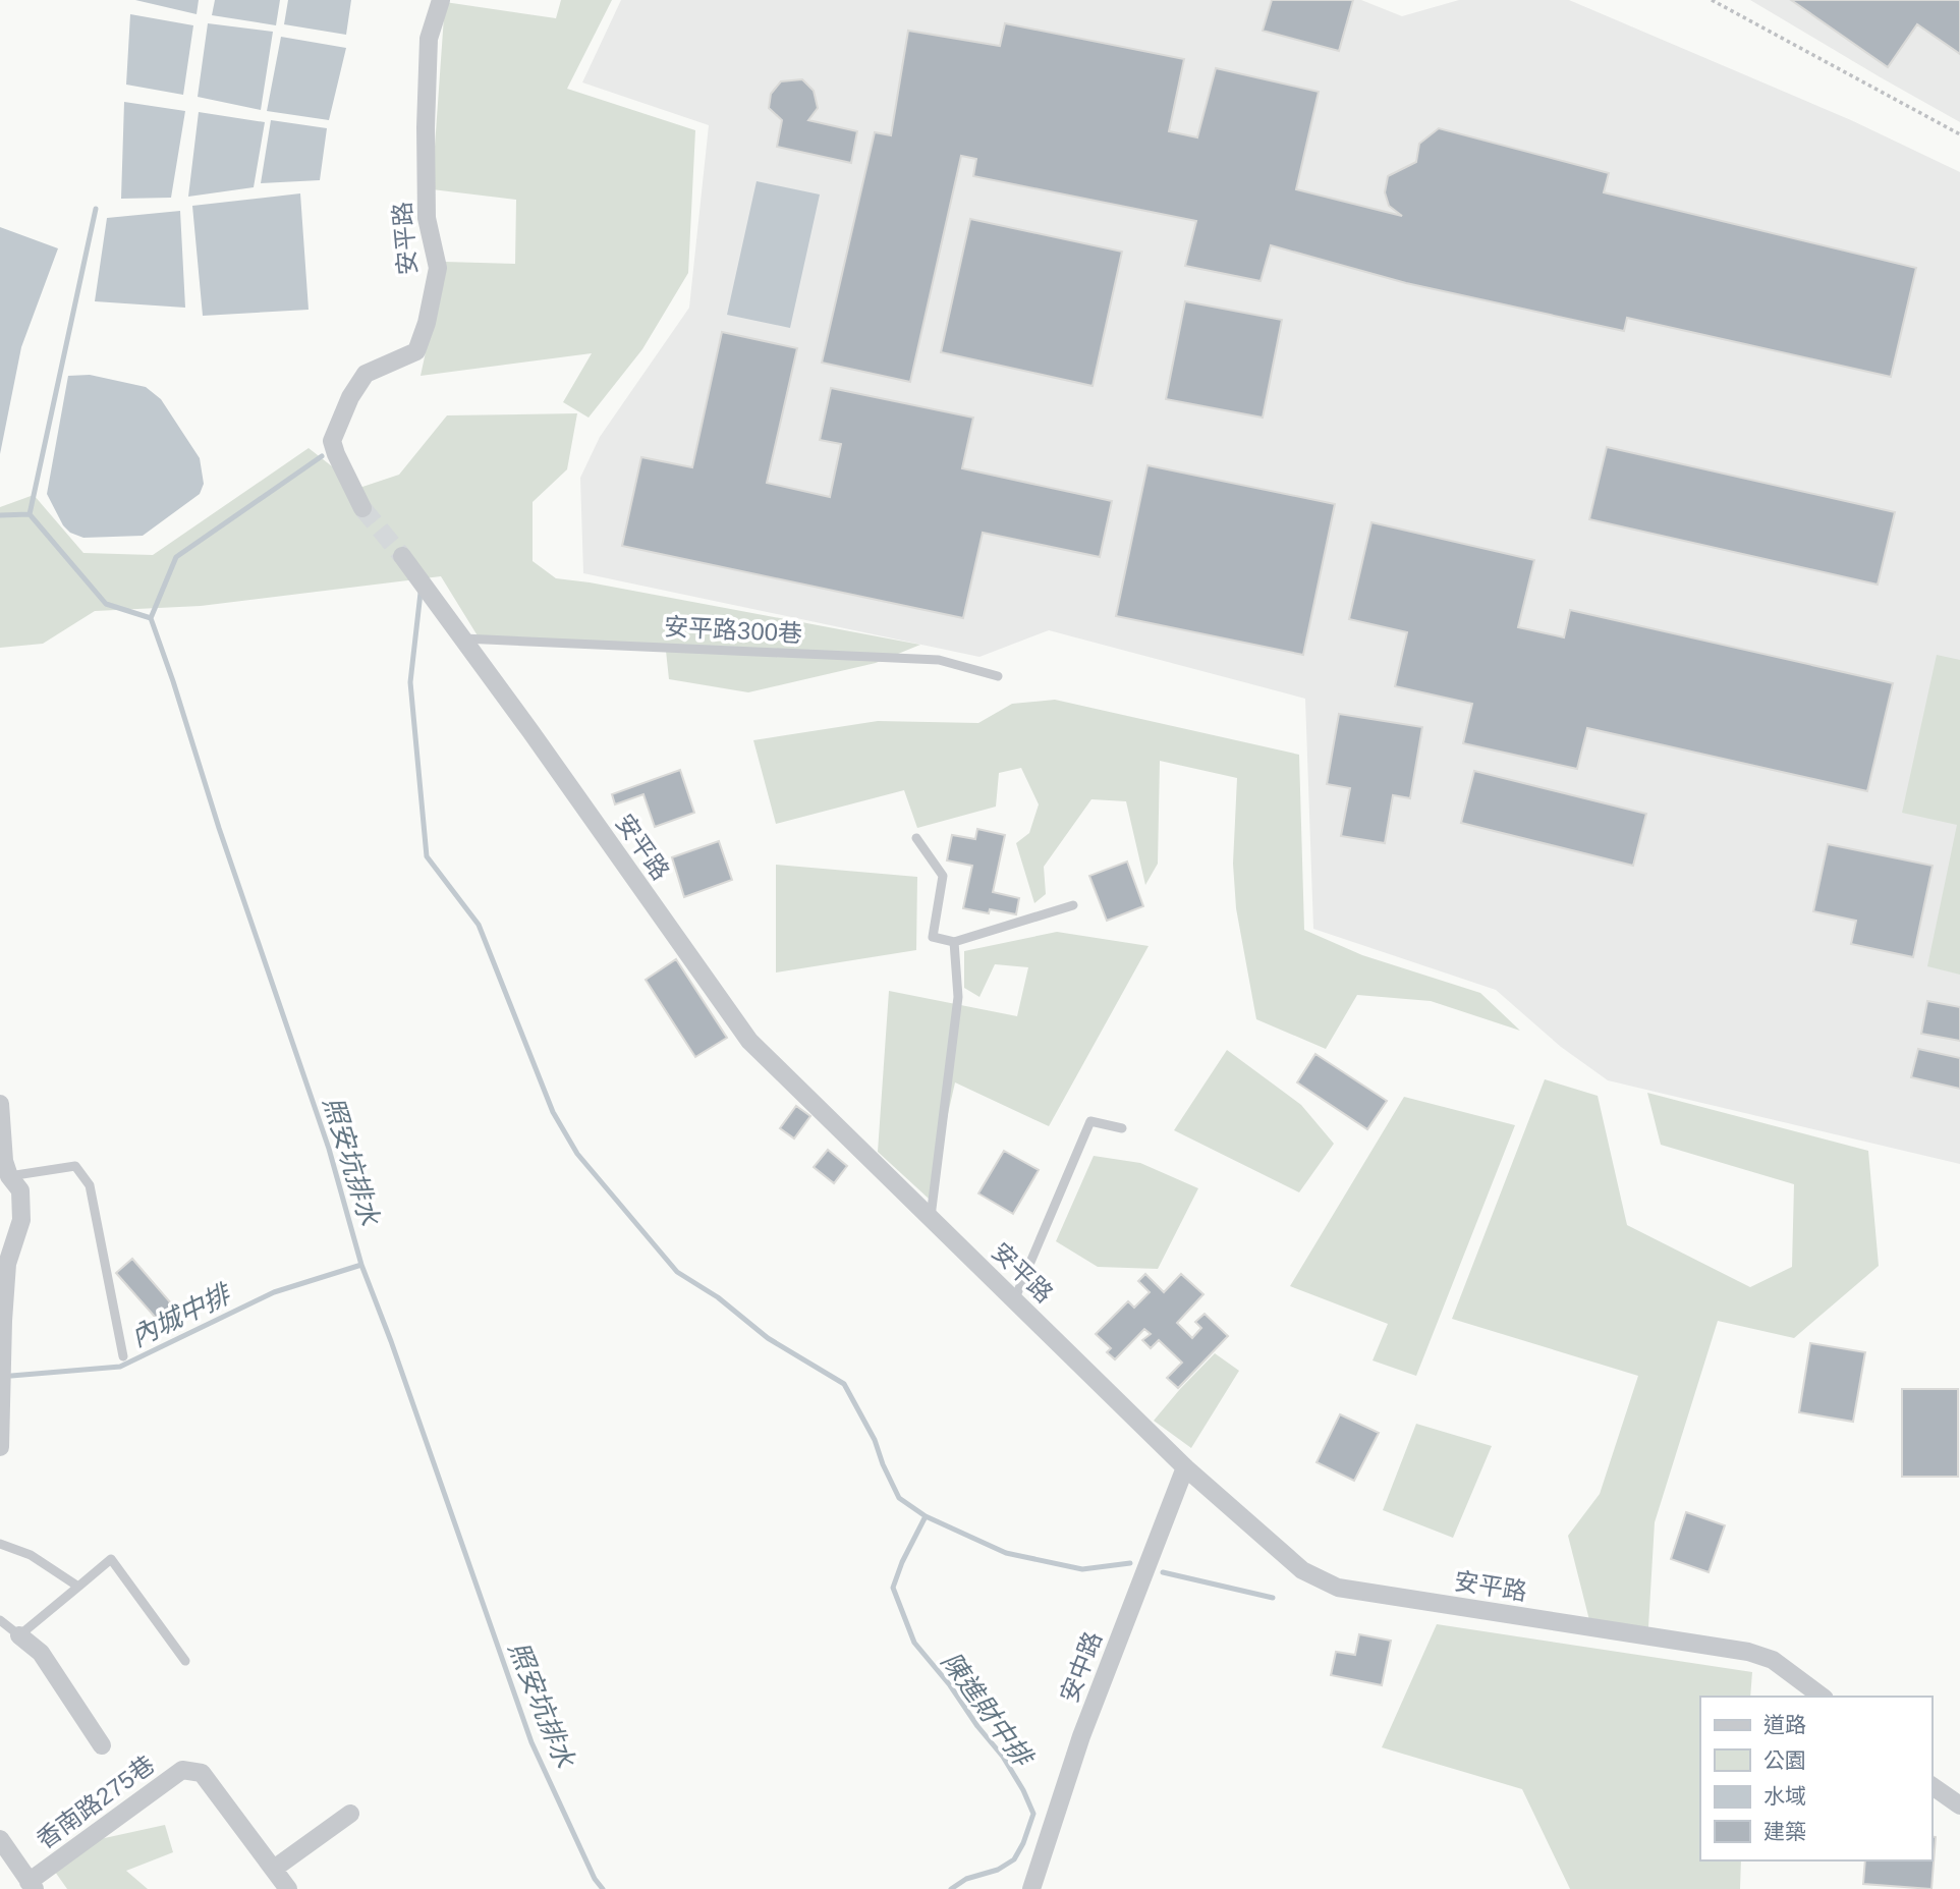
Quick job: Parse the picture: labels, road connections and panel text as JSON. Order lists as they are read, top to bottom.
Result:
{
  "streets": {
    "street": ["安平路", "安中路", "香南路275巷"],
    "lane": ["安平路300巷"]
  },
  "crossings": [
    ["安平路", "安平路300巷"],
    ["安平路", "安中路"]
  ],
  "water": ["照安坑排水", "內城中排", "陳進財中排"],
  "legend": [
    "道路",
    "公園",
    "水域",
    "建築"
  ]
}
